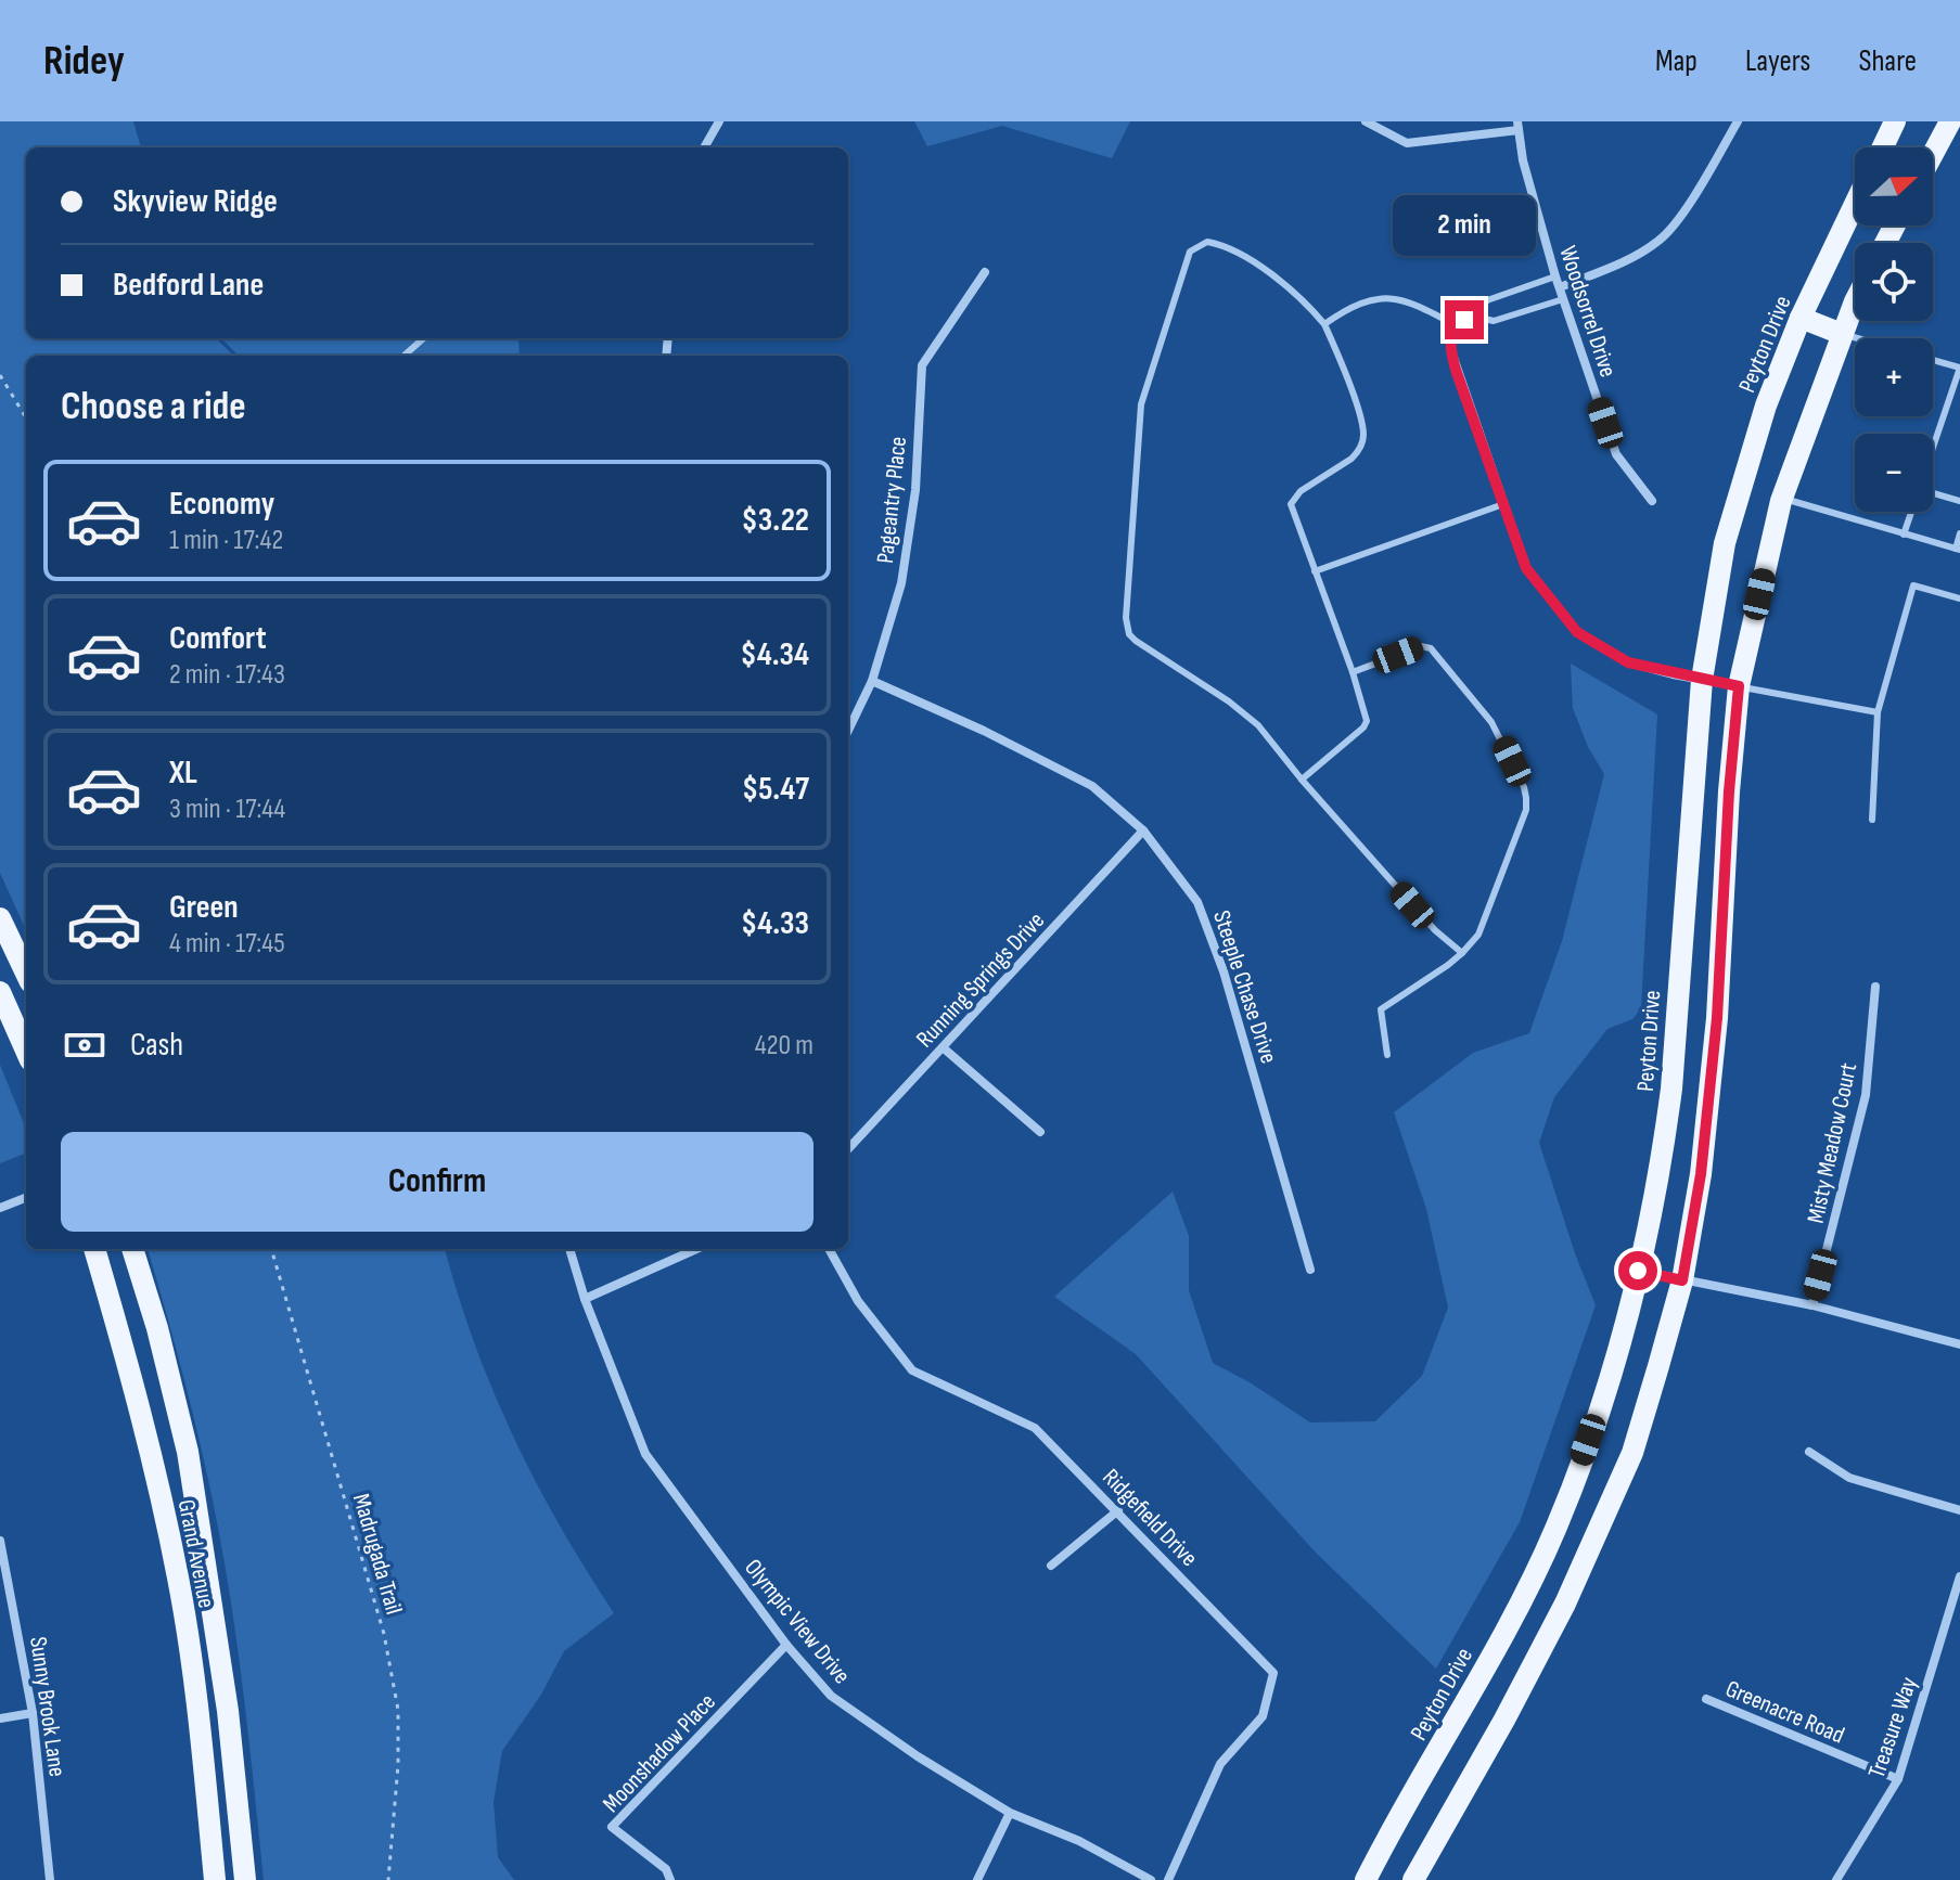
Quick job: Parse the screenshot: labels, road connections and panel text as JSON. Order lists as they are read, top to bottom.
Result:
{
  "streets": {
    "main road": ["Peyton Drive", "Grand Avenue"],
    "street": [
      "Woodsorrel Drive",
      "Pageantry Place",
      "Running Springs Drive",
      "Steeple Chase Drive",
      "Misty Meadow Court",
      "Ridgefield Drive",
      "Olympic View Drive",
      "Sunny Brook Lane",
      "Greenacre Road",
      "Treasure Way",
      "Moonshadow Place"
    ],
    "path": ["Madrugada Trail"]
  },
  "crossings": [
    ["Pageantry Place", "Steeple Chase Drive"],
    ["Running Springs Drive", "Steeple Chase Drive"],
    ["Olympic View Drive", "Moonshadow Place"],
    ["Greenacre Road", "Treasure Way"]
  ],
  "north": "right",
  "page": {
    "header": "Ridey",
    "nav": ["Map", "Layers", "Share"],
    "map_buttons": ["+", "−"],
    "banner": ["Skyview Ridge", "Bedford Lane"],
    "bubble": "2 min",
    "heading": "Choose a ride",
    "list": [
      {
        "name": "Economy",
        "note": "1 min · 17:42",
        "value": "$3.22"
      },
      {
        "name": "Comfort",
        "note": "2 min · 17:43",
        "value": "$4.34"
      },
      {
        "name": "XL",
        "note": "3 min · 17:44",
        "value": "$5.47"
      },
      {
        "name": "Green",
        "note": "4 min · 17:45",
        "value": "$4.33"
      }
    ],
    "pay": ["Cash", "420 m"],
    "buttons": "Confirm"
  }
}
